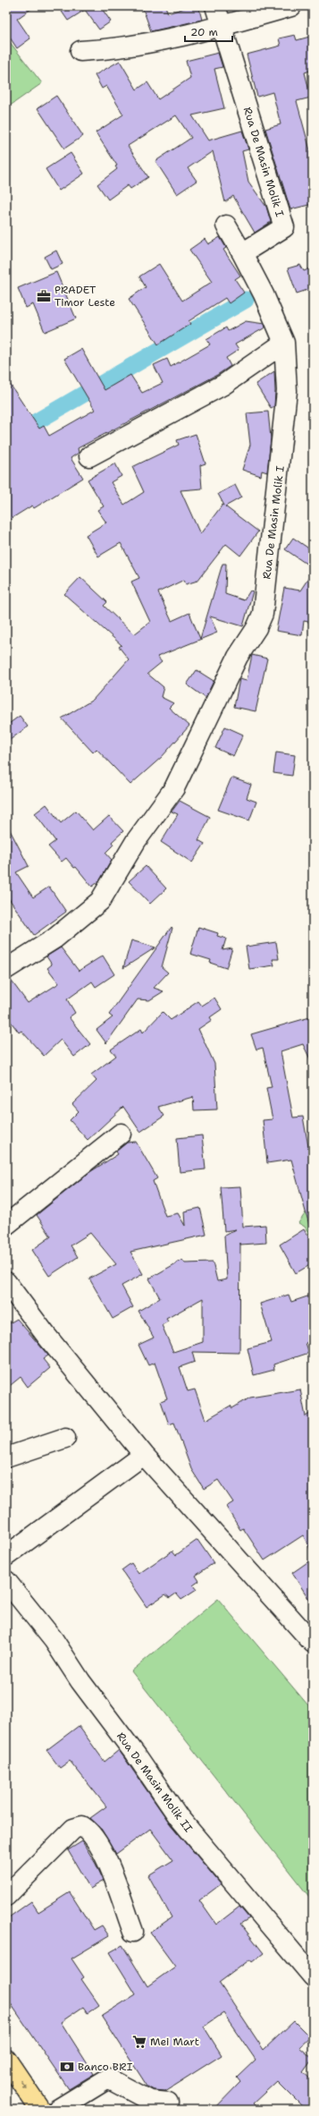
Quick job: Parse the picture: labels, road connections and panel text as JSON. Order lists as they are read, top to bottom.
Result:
{
  "streets": {
    "street": ["Rua De Masin Molik I", "Rua De Masin Molik II"]
  },
  "places": {
    "office": ["PRADET Timor Leste"],
    "supermarket": ["Mei Mart"],
    "bank": ["Banco BRI"]
  },
  "scale_bar": "20 m"
}
